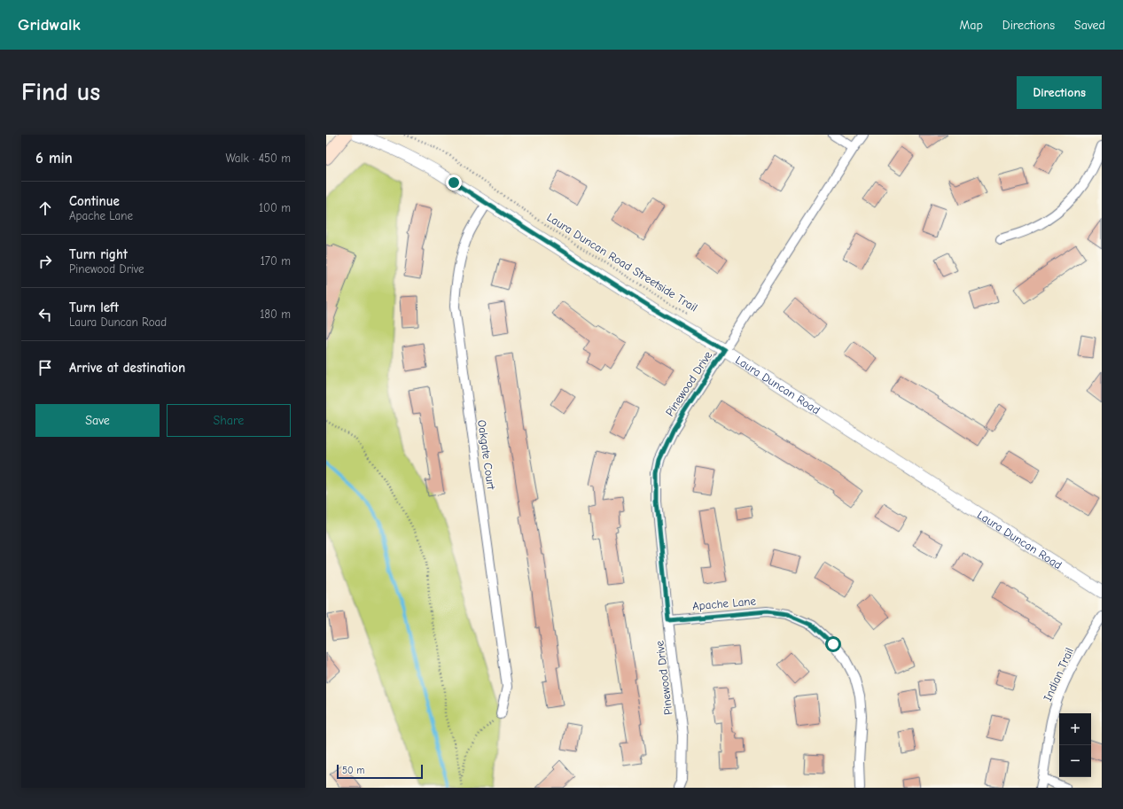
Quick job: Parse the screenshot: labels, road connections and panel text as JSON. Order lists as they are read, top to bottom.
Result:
{
  "streets": {
    "street": [
      "Pinewood Drive",
      "Laura Duncan Road",
      "Oakgate Court",
      "Apache Lane",
      "Indian Trail"
    ],
    "path": ["Laura Duncan Road Streetside Trail"]
  },
  "crossings": [
    ["Pinewood Drive", "Laura Duncan Road"],
    ["Pinewood Drive", "Apache Lane"],
    ["Laura Duncan Road", "Oakgate Court"]
  ],
  "scale_bar": "50 m",
  "page": {
    "header": "Gridwalk",
    "nav": ["Map", "Directions", "Saved"],
    "buttons": [
      "Directions",
      ["Save", "Share"]
    ],
    "title": "Find us",
    "heading": ["6 min", "Walk · 450 m"],
    "list": [
      ["Continue", "Apache Lane", "100 m"],
      ["Turn right", "Pinewood Drive", "170 m"],
      ["Turn left", "Laura Duncan Road", "180 m"],
      "Arrive at destination"
    ],
    "map_buttons": ["+", "−"],
    "scale": "50 m"
  }
}
